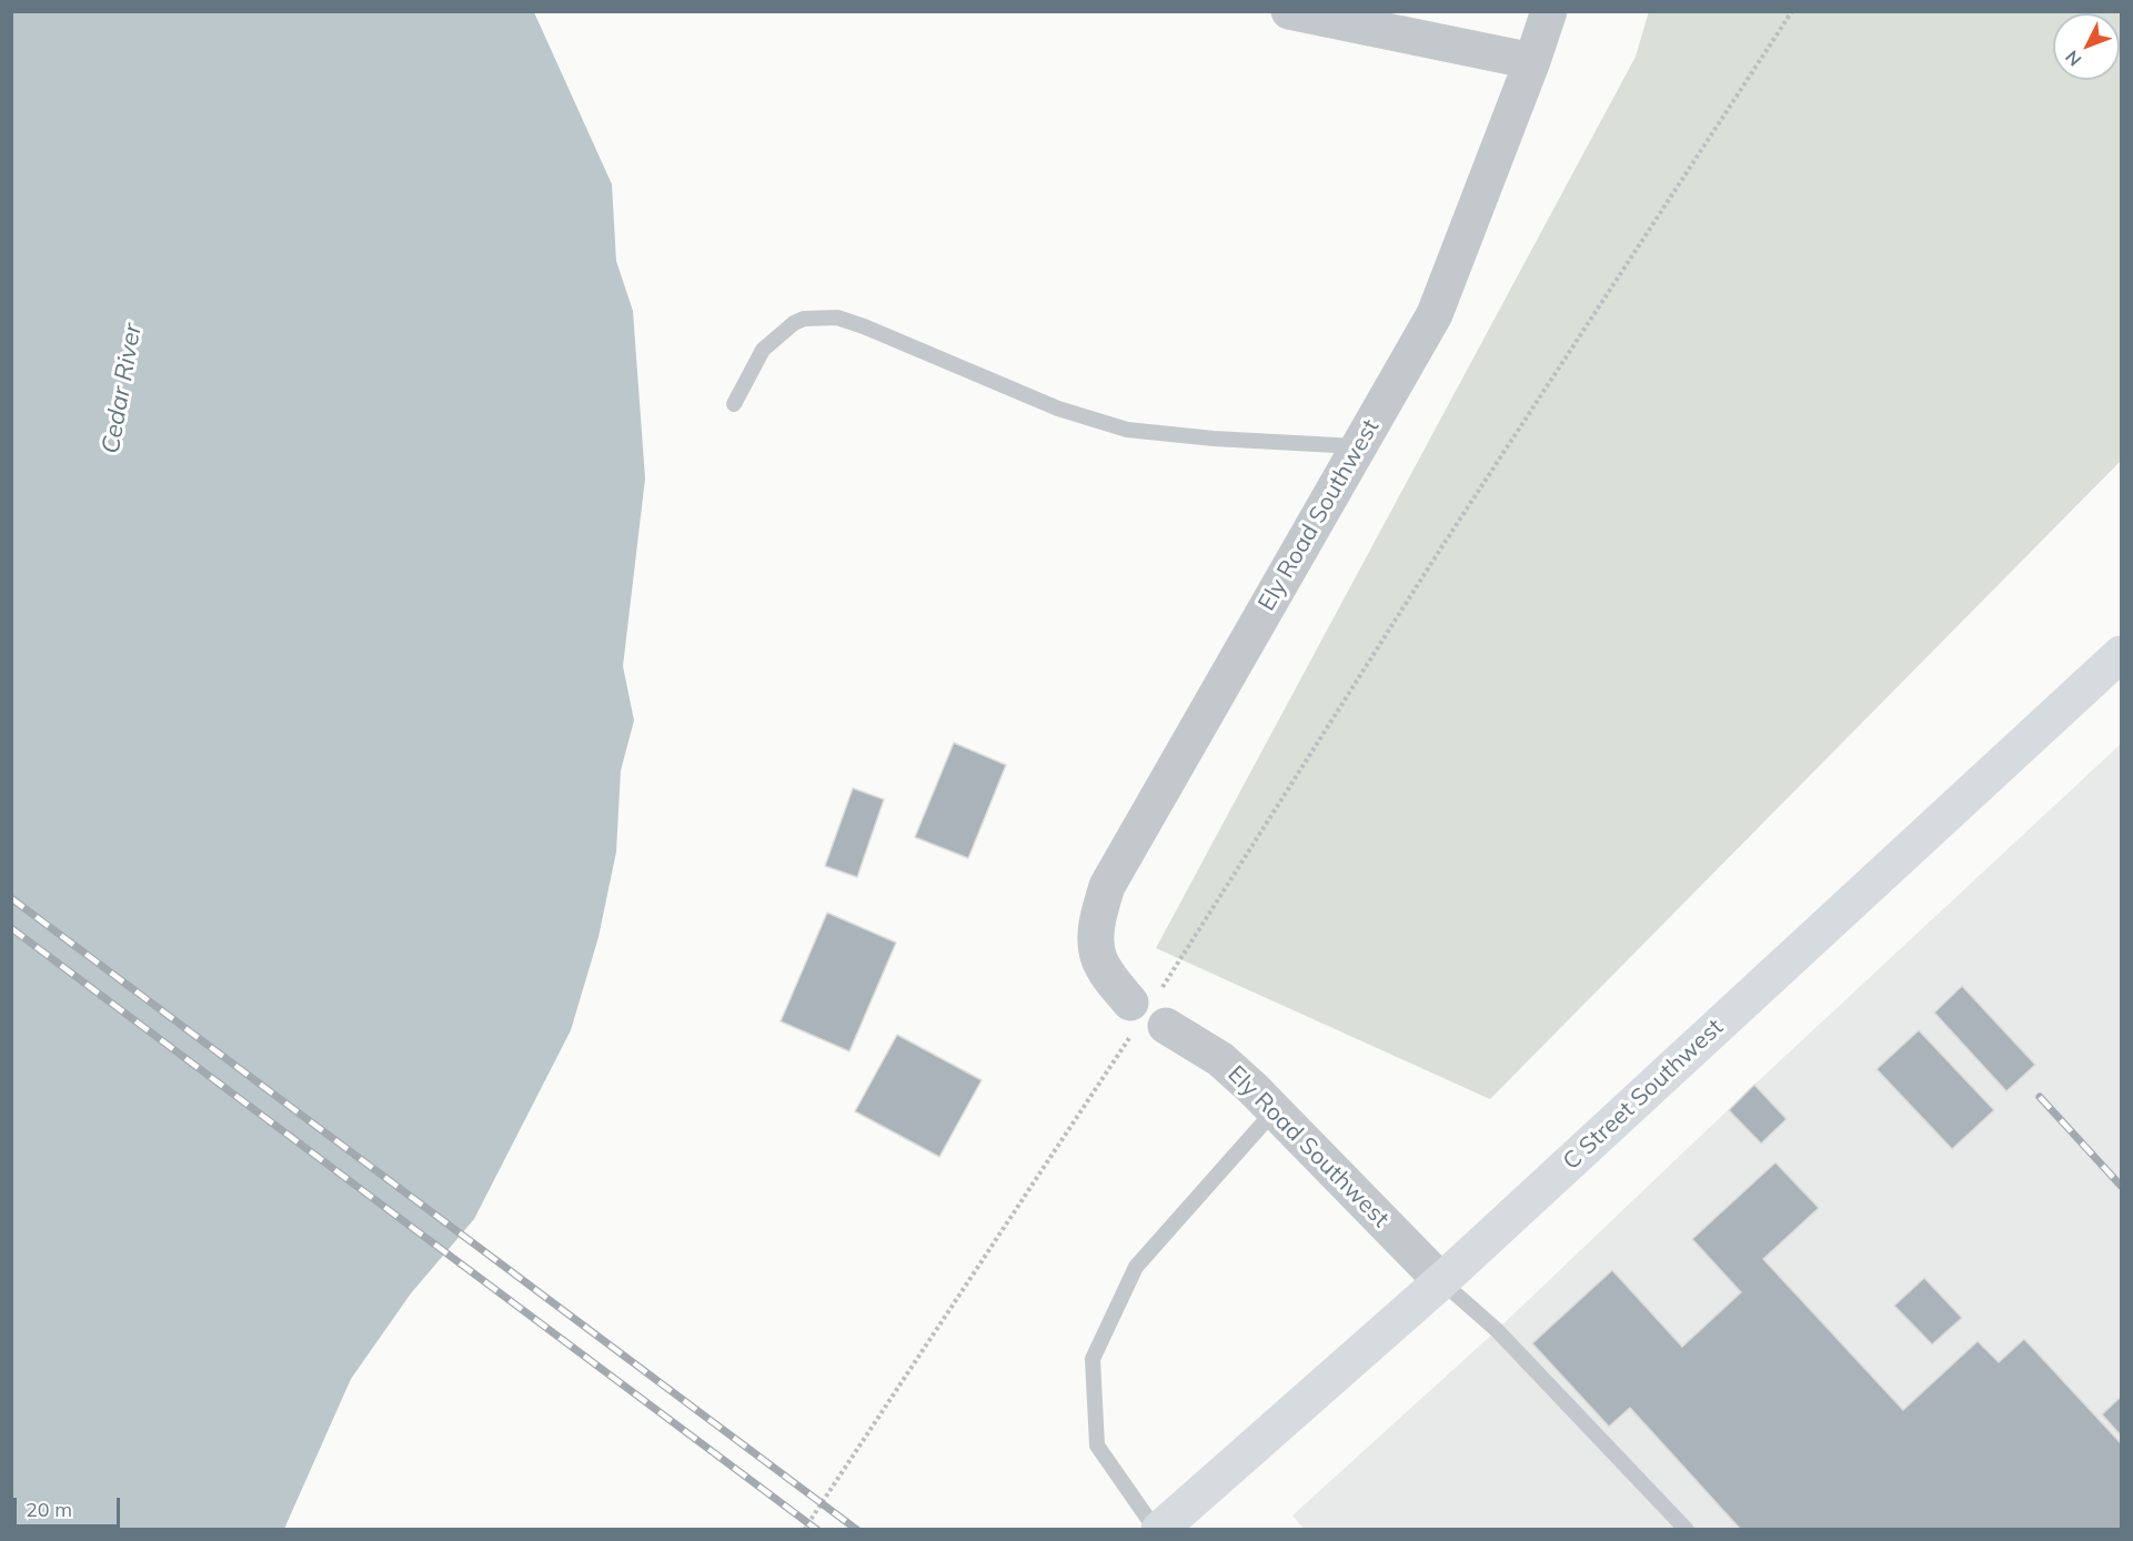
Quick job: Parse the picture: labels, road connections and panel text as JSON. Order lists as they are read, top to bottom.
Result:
{
  "streets": {
    "main road": ["C Street Southwest"],
    "street": ["Ely Road Southwest"]
  },
  "crossings": [
    ["Ely Road Southwest", "C Street Southwest"]
  ],
  "water": ["Cedar River"],
  "scale_bar": "20 m",
  "north": "bottom left"
}
